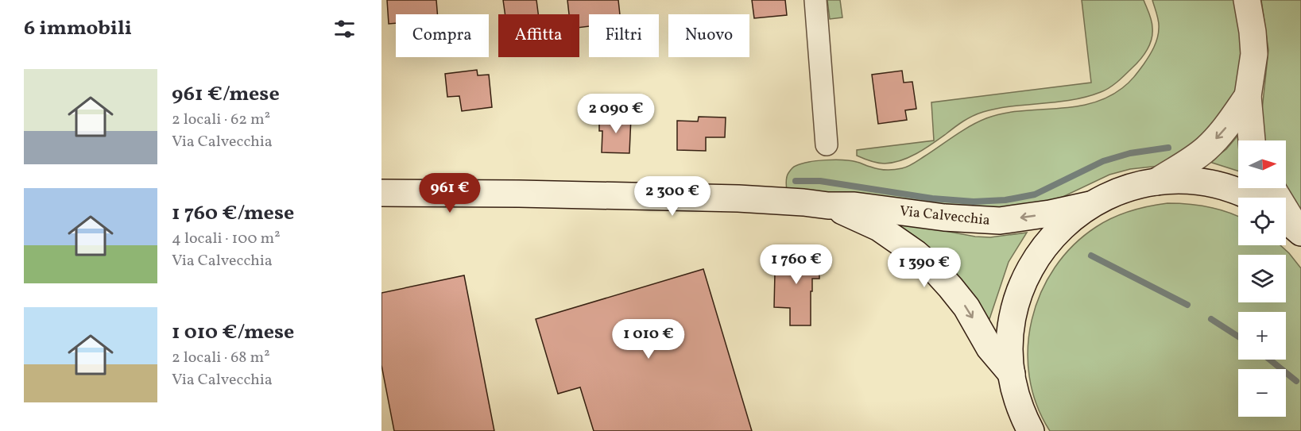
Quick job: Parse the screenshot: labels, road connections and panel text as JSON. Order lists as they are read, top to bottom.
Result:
{
  "streets": {
    "main road": ["Via Calvecchia"]
  },
  "north": "right",
  "page": {
    "heading": "6 immobili",
    "chip": [
      "Compra",
      "Affitta",
      "Filtri",
      "Nuovo"
    ],
    "list": [
      {
        "name": "961 €/mese",
        "note": "2 locali · 62 m² · Via Calvecchia"
      },
      {
        "name": "1 760 €/mese",
        "note": "4 locali · 100 m² · Via Calvecchia"
      },
      {
        "name": "1 010 €/mese",
        "note": "2 locali · 68 m² · Via Calvecchia"
      }
    ],
    "price": [
      "2 090 €",
      "961 €",
      "2 300 €",
      "1 760 €",
      "1 390 €",
      "1 010 €"
    ],
    "map_buttons": ["+", "−"]
  }
}
